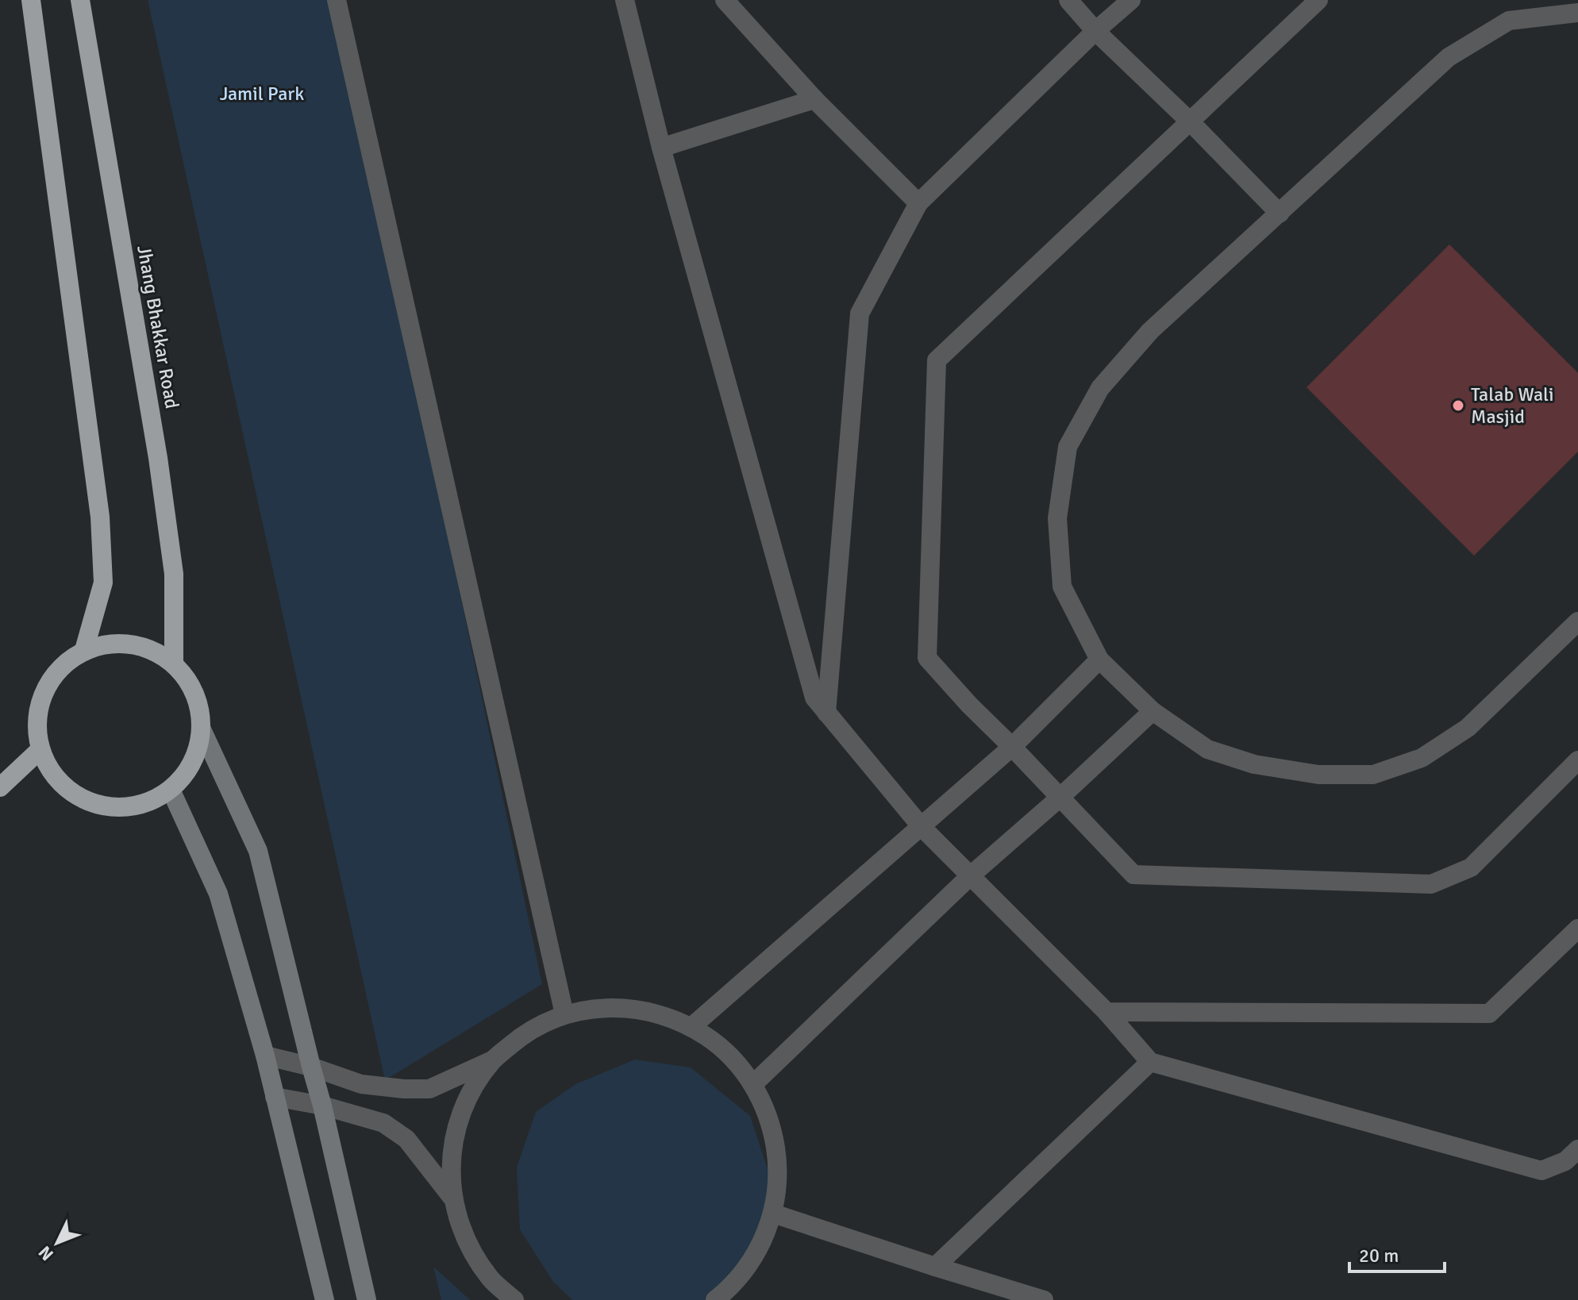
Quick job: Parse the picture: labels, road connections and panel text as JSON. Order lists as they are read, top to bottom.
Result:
{
  "streets": {
    "highway": ["Jhang Bhakkar Road"]
  },
  "parks": ["Jamil Park"],
  "places": ["Talab Wali Masjid"],
  "scale_bar": "20 m",
  "north": "bottom left"
}
